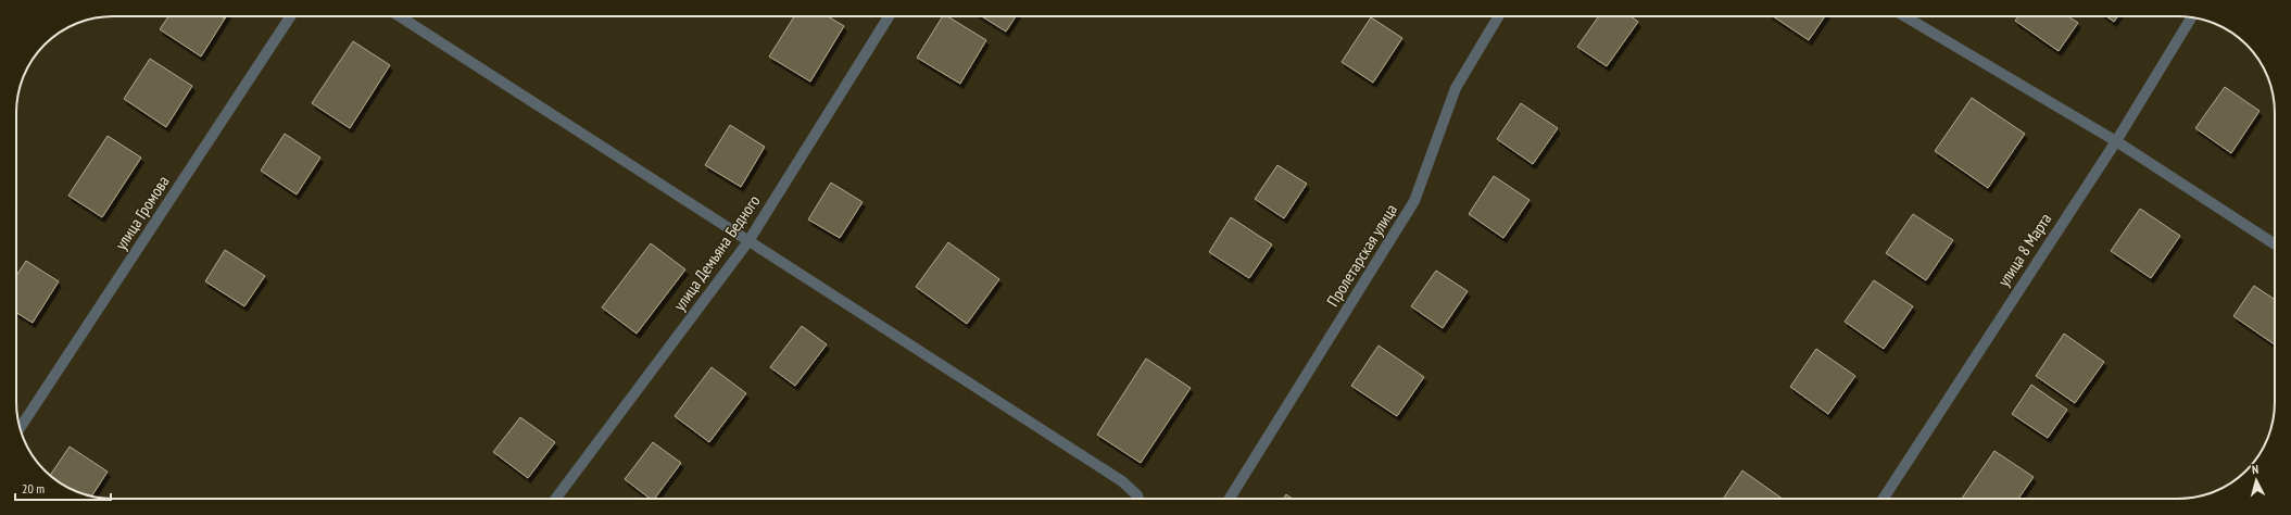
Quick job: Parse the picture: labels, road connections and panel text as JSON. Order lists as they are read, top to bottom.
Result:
{
  "streets": {
    "street": [
      "улица Громова",
      "улица 8 Марта",
      "улица Демьяна Бедного",
      "Пролетарская улица"
    ]
  },
  "scale_bar": "20 m",
  "north": "top"
}
